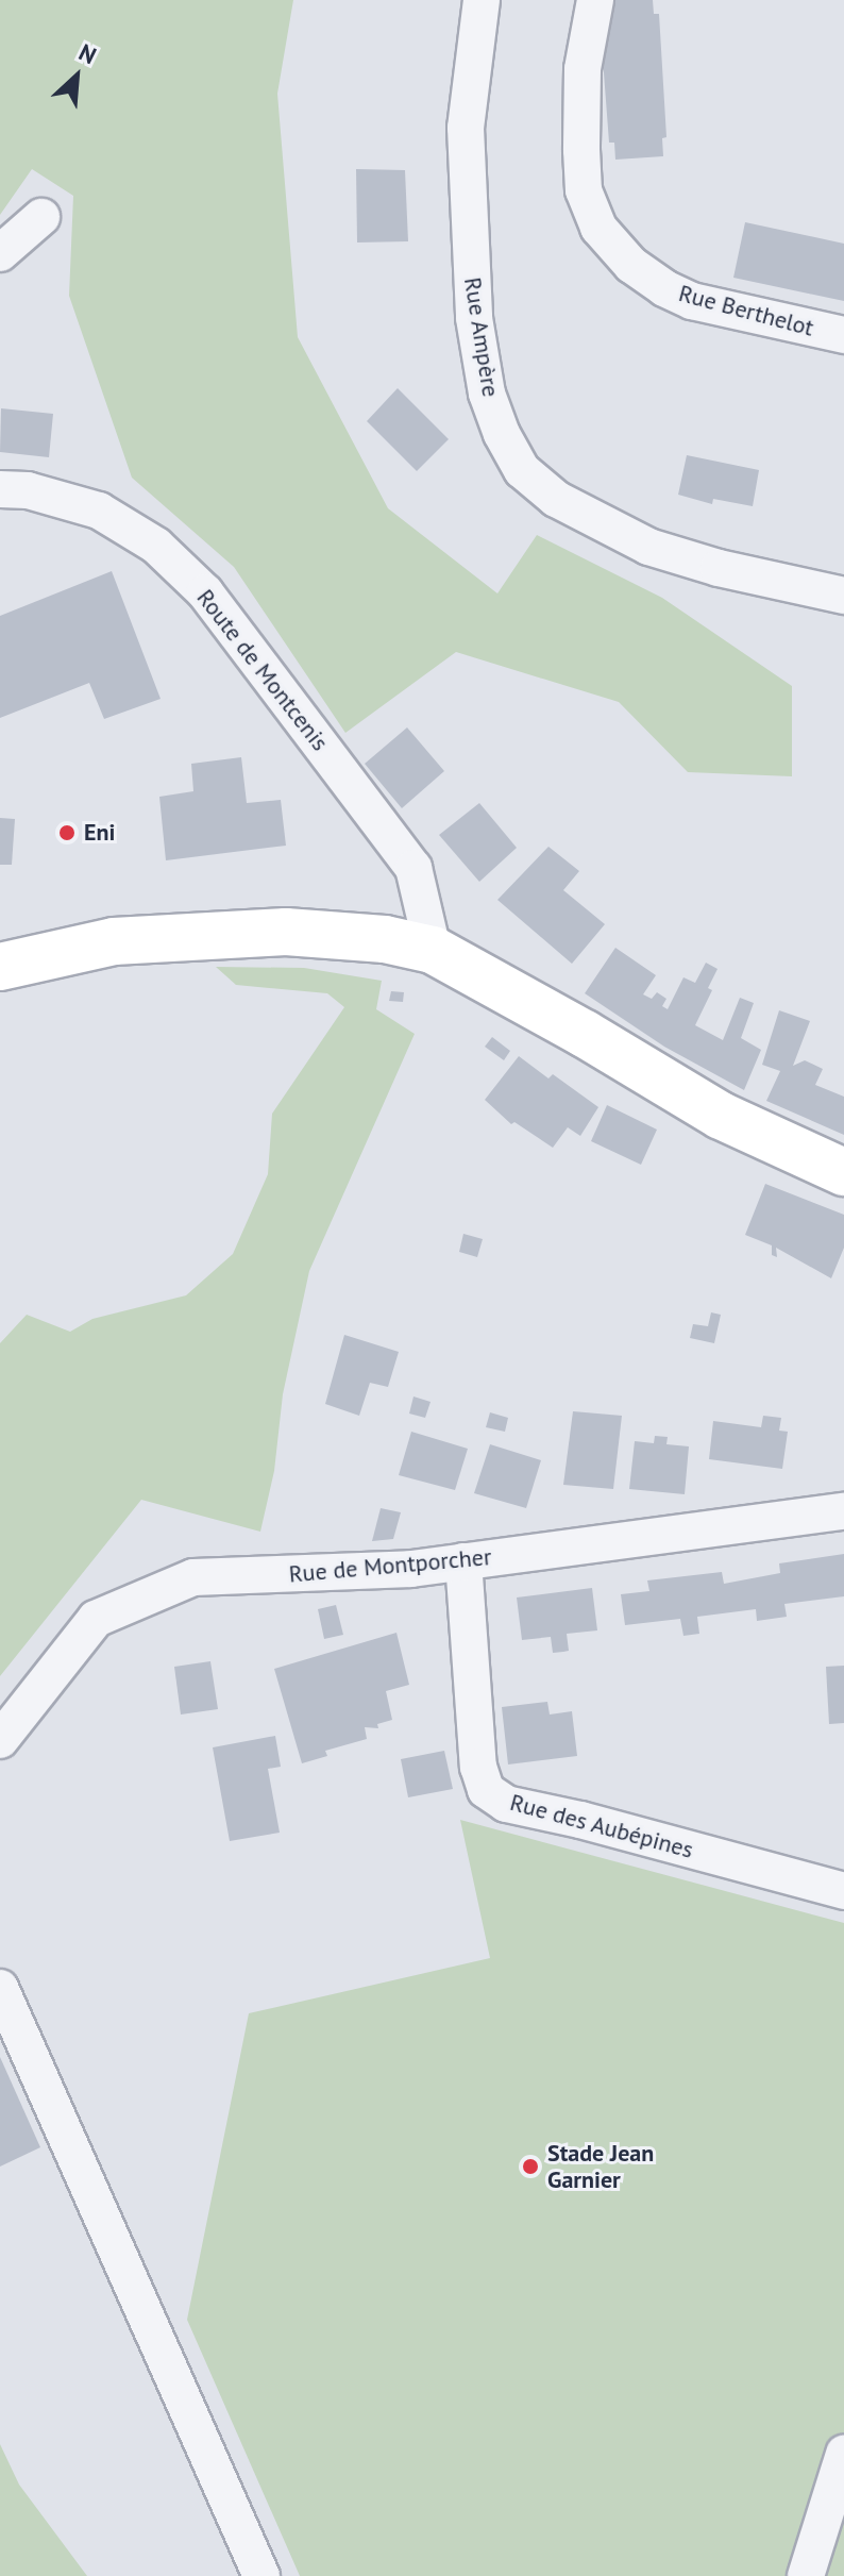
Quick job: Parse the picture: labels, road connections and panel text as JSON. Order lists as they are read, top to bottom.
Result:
{
  "streets": {
    "street": [
      "Rue Berthelot",
      "Rue Ampère",
      "Route de Montcenis",
      "Rue de Montporcher",
      "Rue des Aubépines"
    ]
  },
  "crossings": [
    ["Rue de Montporcher", "Rue des Aubépines"]
  ],
  "places": ["Eni", "Stade Jean Garnier"],
  "north": "top right"
}
